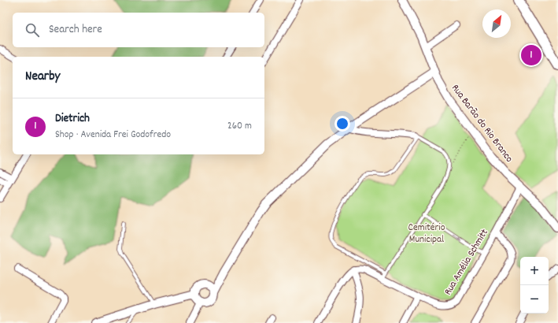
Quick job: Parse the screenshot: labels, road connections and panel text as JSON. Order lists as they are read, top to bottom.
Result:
{
  "streets": {
    "street": ["Rua Barão do Rio Branco", "Rua Amélia Schmitt"]
  },
  "crossings": [
    ["Rua Barão do Rio Branco", "Rua Amélia Schmitt"]
  ],
  "parks": ["Cemitério Municipal"],
  "north": "top right",
  "page": {
    "search": "Search here",
    "pins": "1",
    "heading": "Nearby",
    "list": [
      {
        "mark": "1",
        "name": "Dietrich",
        "note": "Shop · Avenida Frei Godofredo",
        "value": "260 m"
      }
    ],
    "map_buttons": ["+", "−"]
  }
}
